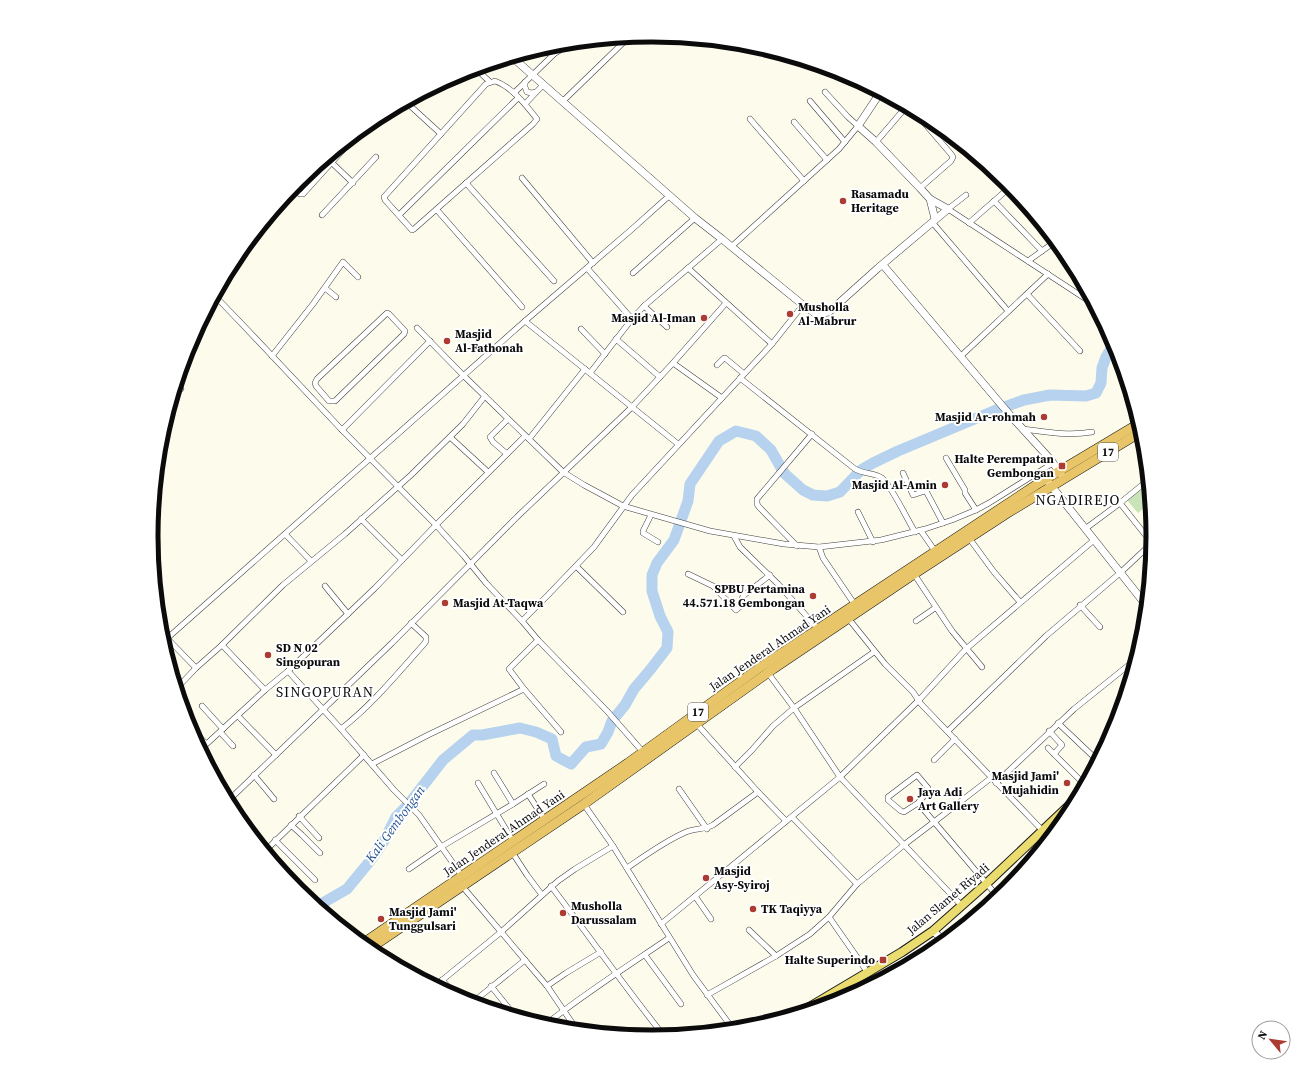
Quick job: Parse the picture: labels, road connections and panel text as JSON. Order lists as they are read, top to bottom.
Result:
{
  "streets": {
    "highway": ["17", "Jalan Jenderal Ahmad Yani"],
    "main road": ["Jalan Slamet Riyadi"]
  },
  "districts": ["NGADIREJO", "SINGOPURAN"],
  "water": ["Kali Gembongan"],
  "places": {
    "other": [
      "Rasamadu Heritage",
      "Musholla Al-Mabrur",
      "Masjid Al-Iman",
      "Masjid Al-Fathonah",
      "Masjid Ar-rohmah",
      "Masjid Al-Amin",
      "SPBU Pertamina 44.571.18 Gembongan",
      "Masjid At-Taqwa",
      "SD N 02 Singopuran",
      "Masjid Jami' Mujahidin",
      "Jaya Adi Art Gallery",
      "Masjid Asy-Syiroj",
      "TK Taqiyya",
      "Musholla Darussalam",
      "Masjid Jami' Tunggulsari"
    ],
    "transit": ["Halte Perempatan Gembongan", "Halte Superindo"]
  },
  "north": "top left"
}
